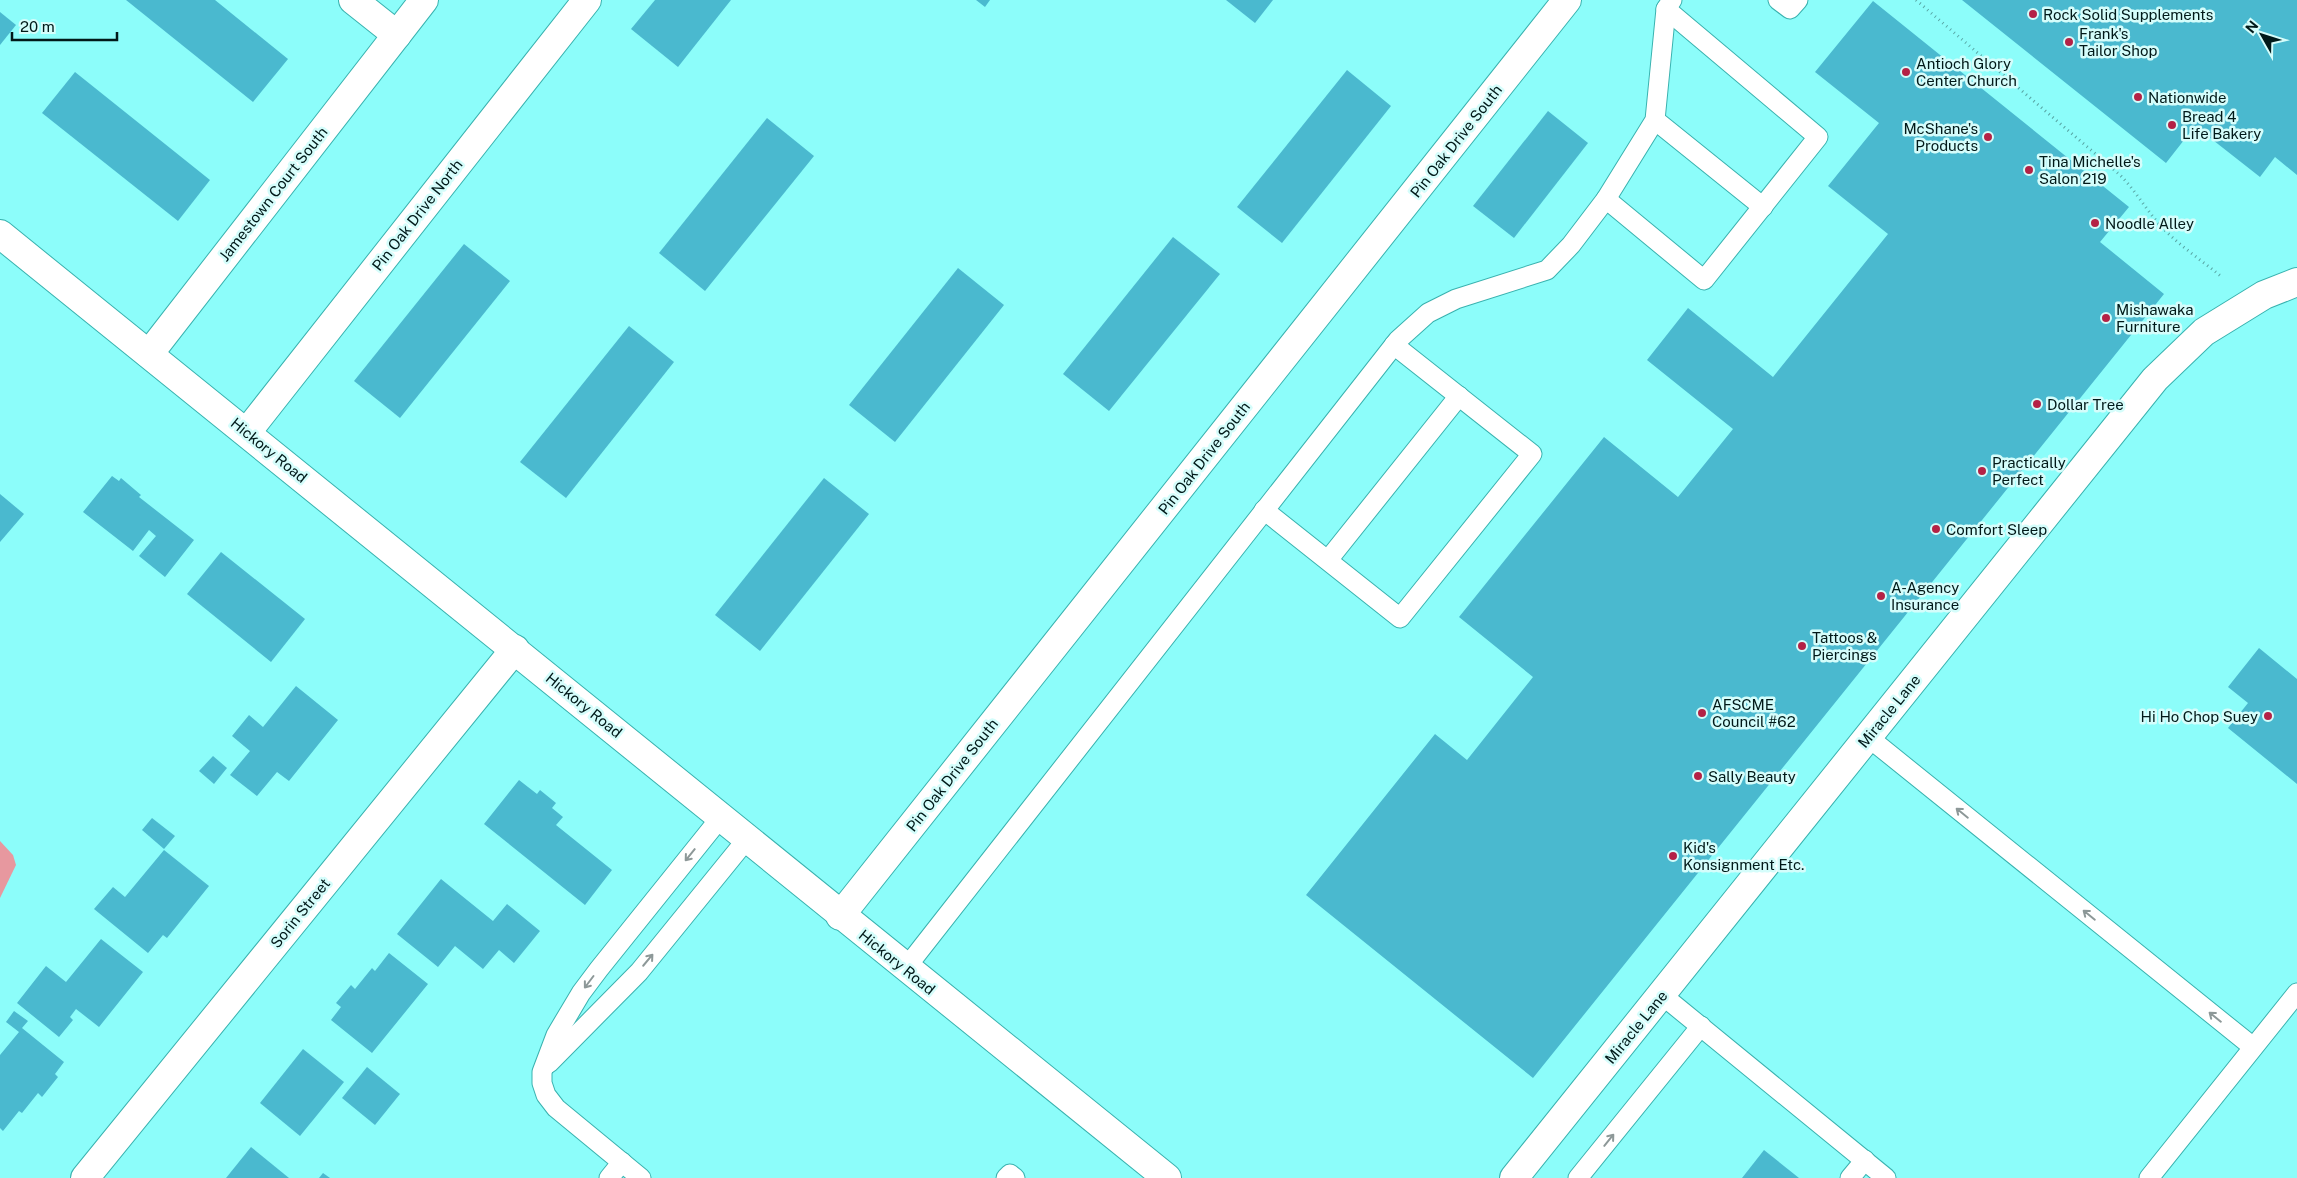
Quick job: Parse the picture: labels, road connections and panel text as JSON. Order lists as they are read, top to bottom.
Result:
{
  "streets": {
    "street": [
      "Pin Oak Drive South",
      "Jamestown Court South",
      "Pin Oak Drive North",
      "Hickory Road",
      "Miracle Lane",
      "Sorin Street"
    ]
  },
  "crossings": [
    ["Pin Oak Drive South", "Hickory Road"],
    ["Jamestown Court South", "Hickory Road"],
    ["Pin Oak Drive North", "Hickory Road"],
    ["Hickory Road", "Sorin Street"]
  ],
  "places": [
    "Rock Solid Supplements",
    "Frank's Tailor Shop",
    "Antioch Glory Center Church",
    "Nationwide",
    "Bread 4 Life Bakery",
    "McShane's Products",
    "Tina Michelle's Salon 219",
    "Noodle Alley",
    "Mishawaka Furniture",
    "Dollar Tree",
    "Practically Perfect",
    "Comfort Sleep",
    "A-Agency Insurance",
    "Tattoos & Piercings",
    "AFSCME Council #62",
    "Hi Ho Chop Suey",
    "Sally Beauty",
    "Kid's Konsignment Etc."
  ],
  "scale_bar": "20 m",
  "north": "top left"
}
